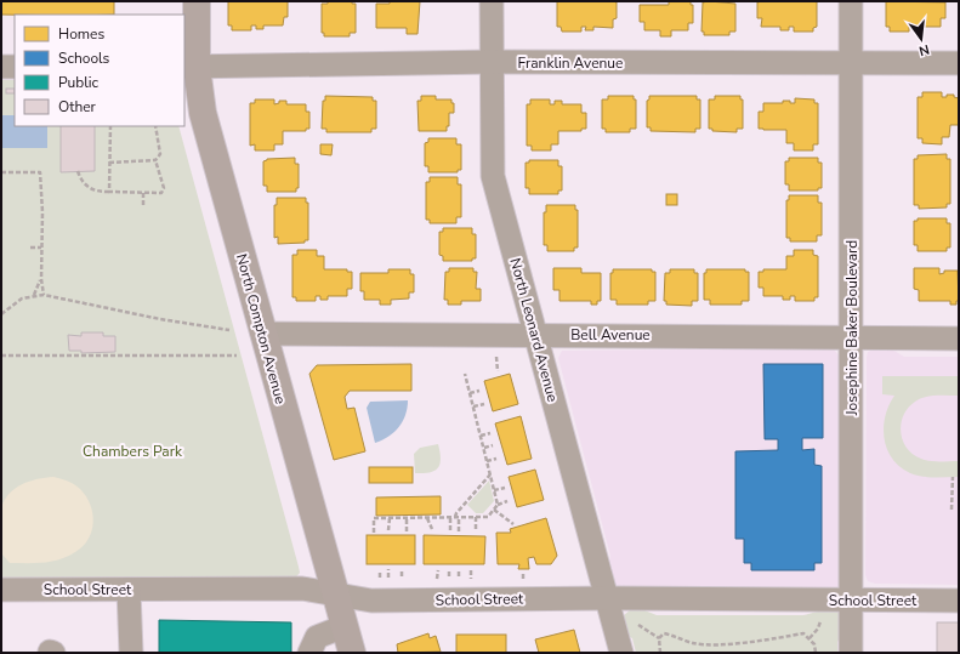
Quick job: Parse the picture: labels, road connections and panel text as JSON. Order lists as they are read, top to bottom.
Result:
{
  "streets": {
    "main road": ["North Compton Avenue"],
    "street": [
      "Franklin Avenue",
      "Josephine Baker Boulevard",
      "North Leonard Avenue",
      "Bell Avenue",
      "School Street"
    ]
  },
  "crossings": [
    ["Franklin Avenue", "Josephine Baker Boulevard"],
    ["Franklin Avenue", "North Compton Avenue"],
    ["Franklin Avenue", "North Leonard Avenue"],
    ["Josephine Baker Boulevard", "Bell Avenue"],
    ["Josephine Baker Boulevard", "School Street"],
    ["North Compton Avenue", "Bell Avenue"],
    ["North Compton Avenue", "School Street"],
    ["North Leonard Avenue", "Bell Avenue"],
    ["North Leonard Avenue", "School Street"]
  ],
  "parks": ["Chambers Park"],
  "legend": [
    "Homes",
    "Schools",
    "Public",
    "Other"
  ],
  "north": "bottom"
}
